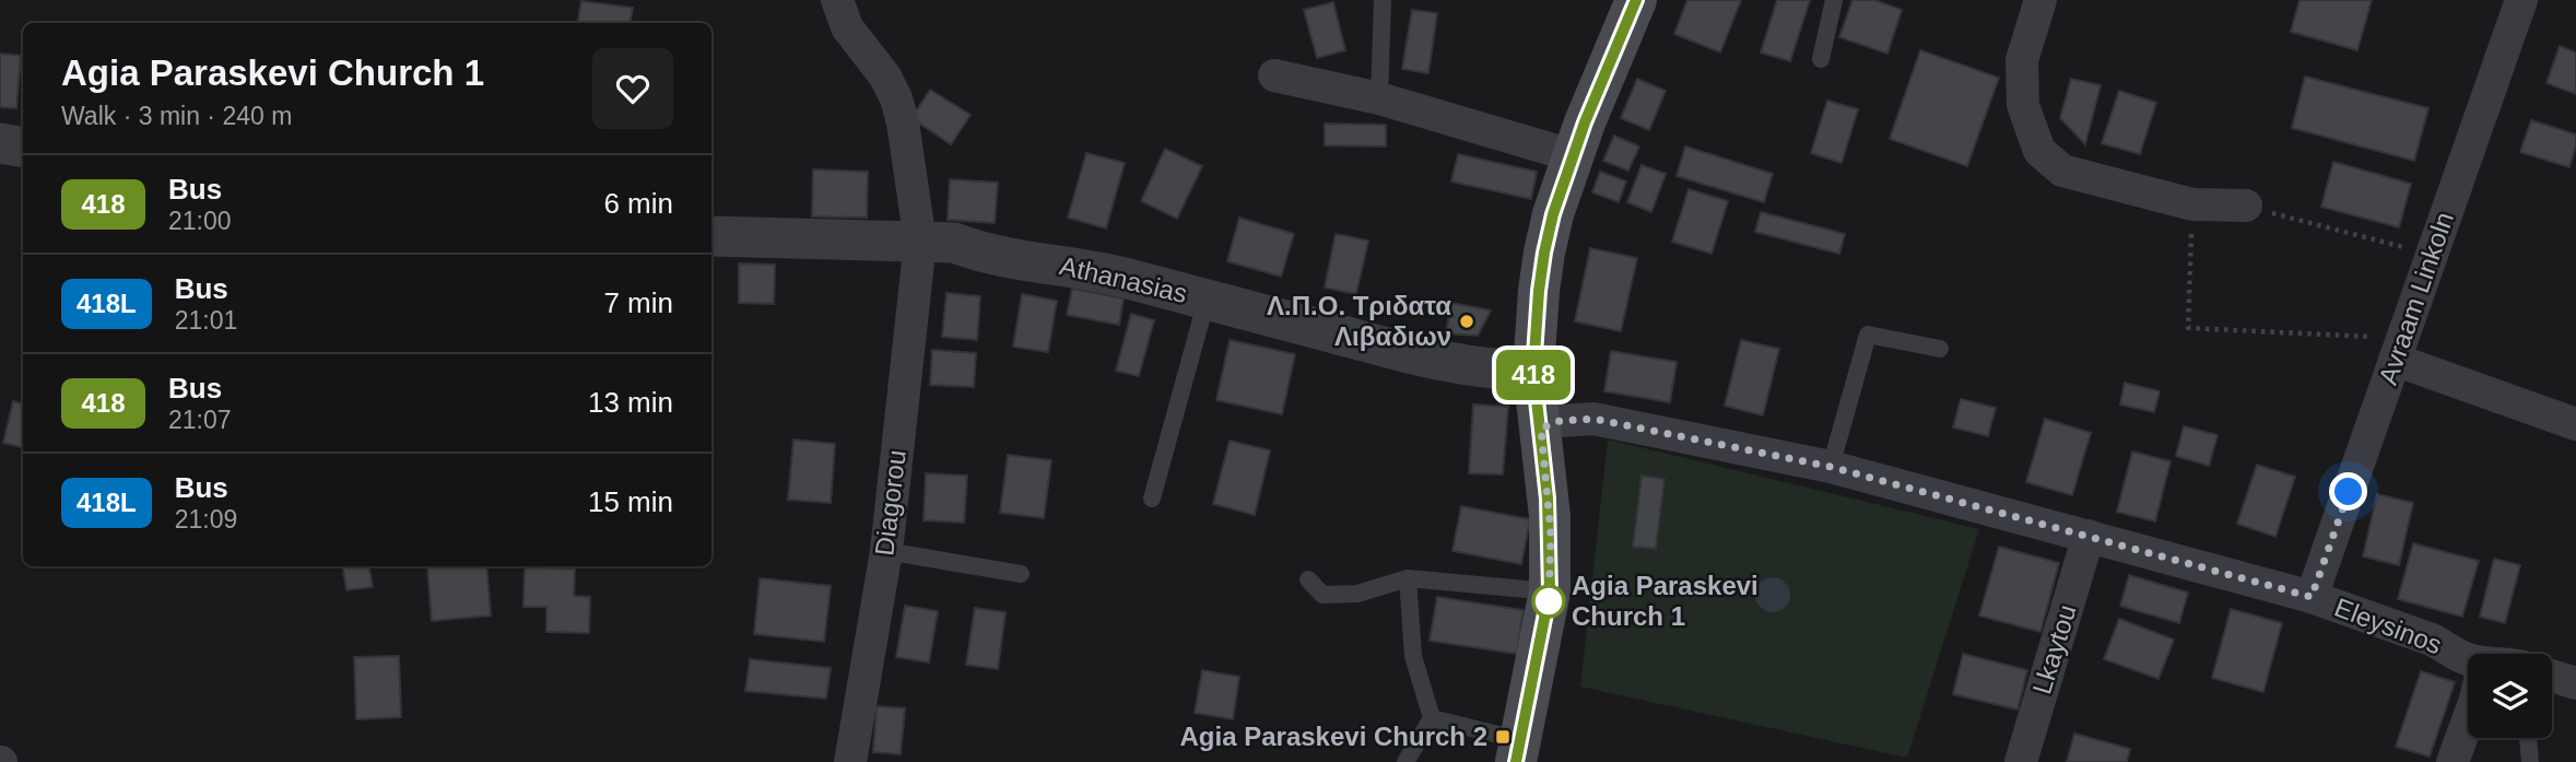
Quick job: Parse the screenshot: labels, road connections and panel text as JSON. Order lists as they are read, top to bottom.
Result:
{
  "streets": {
    "street": [
      "Athanasias",
      "Avraam Linkoln",
      "Diagorou",
      "Eleysinos",
      "Lkaytou"
    ]
  },
  "crossings": [
    ["Athanasias", "Diagorou"],
    ["Avraam Linkoln", "Eleysinos"],
    ["Eleysinos", "Lkaytou"]
  ],
  "places": {
    "other": ["Λ.Π.Ο. Τριδατα Λιβαδιων", "Agia Paraskevi Church 1"],
    "transit": ["Agia Paraskevi Church 2"]
  },
  "lines": ["bus line 418"],
  "page": {
    "on_map": "418",
    "heading": ["Agia Paraskevi Church 1", "Walk · 3 min · 240 m"],
    "list": [
      {
        "mark": "418",
        "name": "Bus",
        "note": "21:00",
        "value": "6 min"
      },
      {
        "mark": "418L",
        "name": "Bus",
        "note": "21:01",
        "value": "7 min"
      },
      {
        "mark": "418",
        "name": "Bus",
        "note": "21:07",
        "value": "13 min"
      },
      {
        "mark": "418L",
        "name": "Bus",
        "note": "21:09",
        "value": "15 min"
      }
    ]
  }
}
